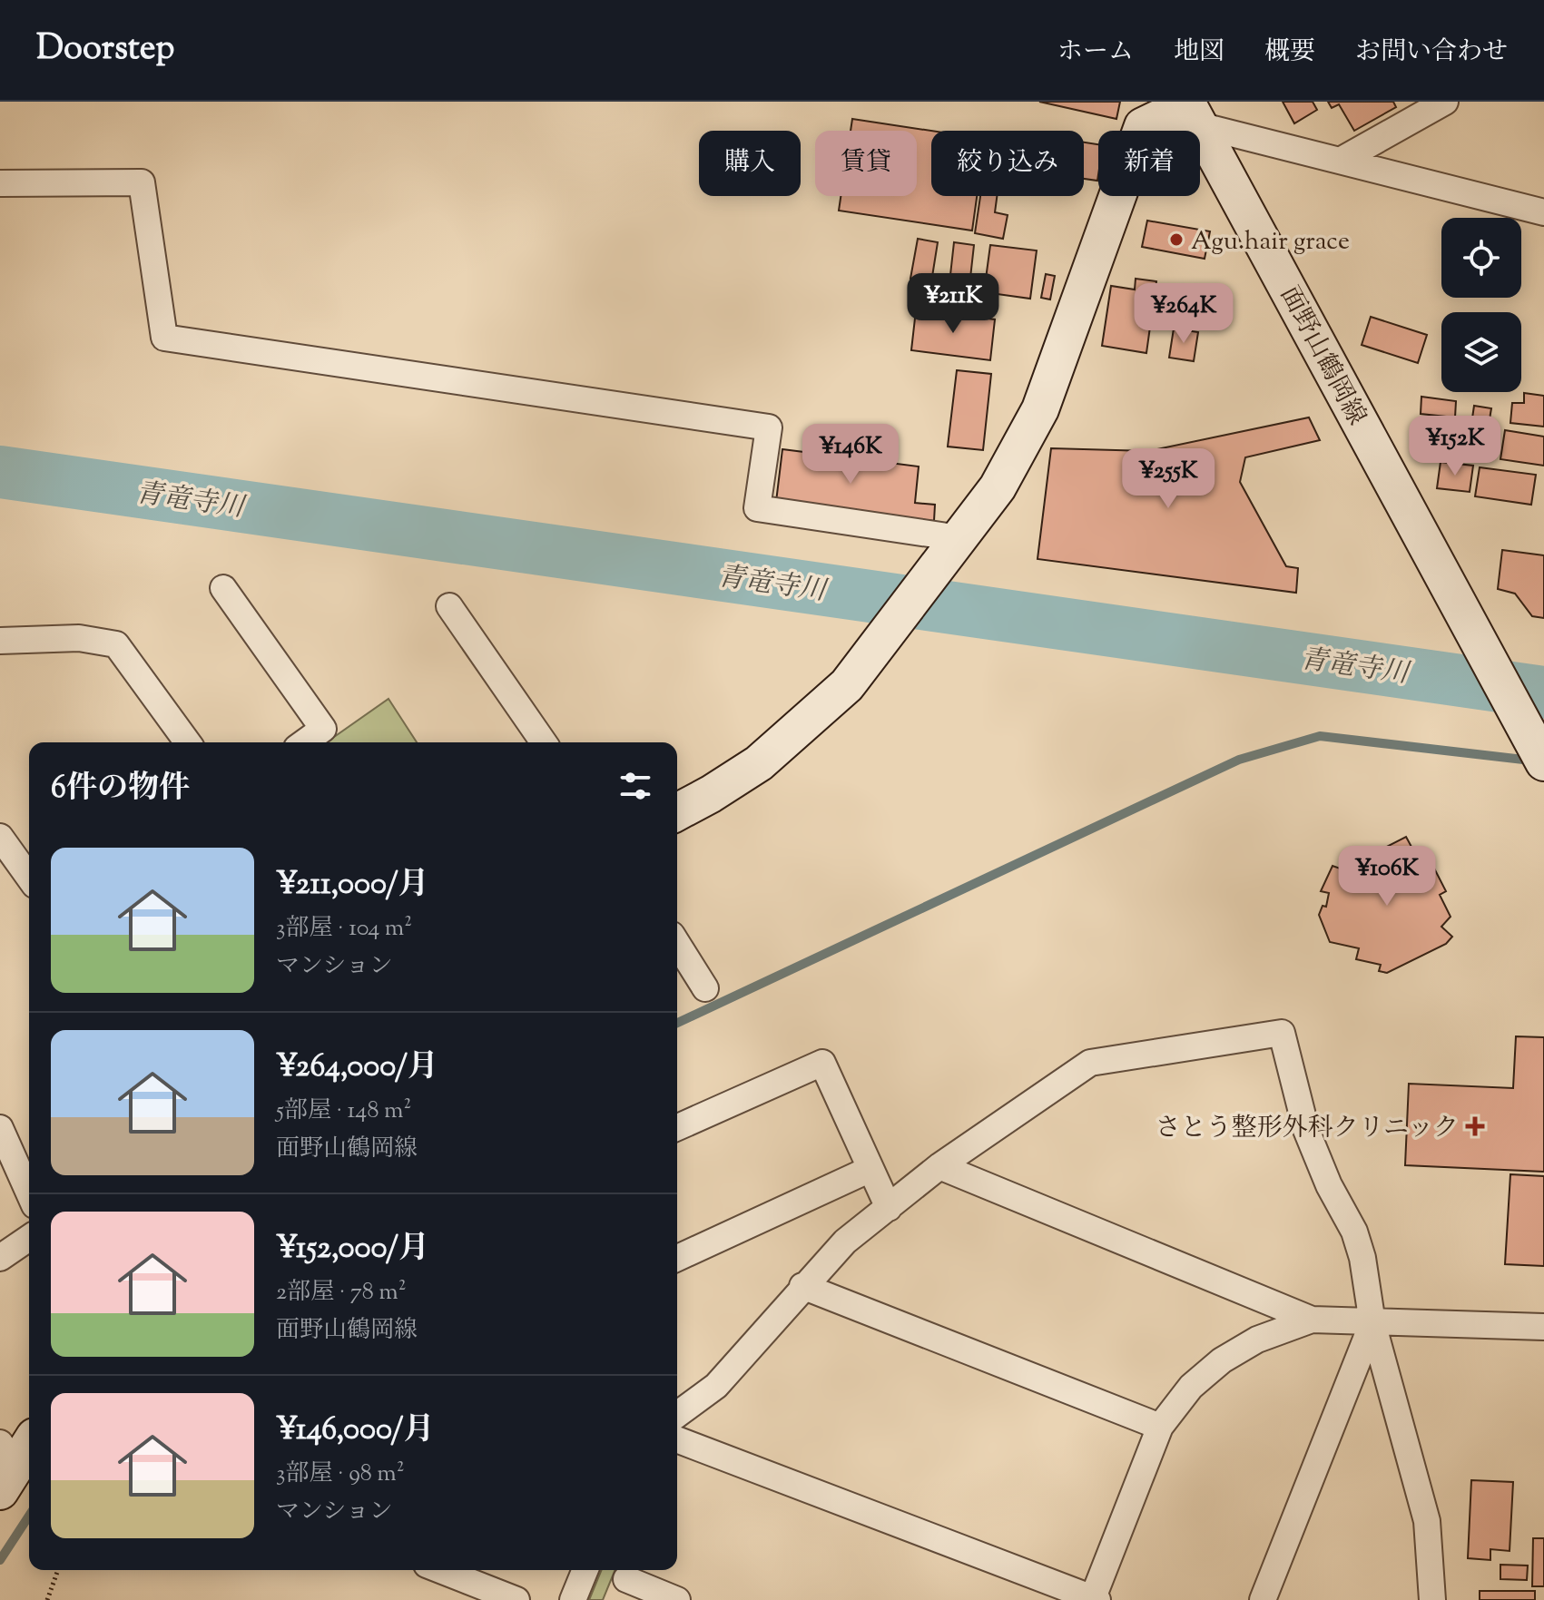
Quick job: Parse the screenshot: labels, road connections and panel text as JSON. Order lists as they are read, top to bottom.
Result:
{
  "streets": {
    "street": ["面野山鶴岡線"]
  },
  "water": ["青竜寺川"],
  "places": {
    "other": ["Agu.hair grace"],
    "health": ["さとう整形外科クリニック"]
  },
  "page": {
    "header": "Doorstep",
    "nav": [
      "ホーム",
      "地図",
      "概要",
      "お問い合わせ"
    ],
    "chip": [
      "購入",
      "賃貸",
      "絞り込み",
      "新着"
    ],
    "price": [
      "¥211K",
      "¥264K",
      "¥152K",
      "¥146K",
      "¥255K",
      "¥106K"
    ],
    "heading": "6件の物件",
    "list": [
      {
        "name": "¥211,000/月",
        "note": "3部屋 · 104 m² · マンション"
      },
      {
        "name": "¥264,000/月",
        "note": "5部屋 · 148 m² · 面野山鶴岡線"
      },
      {
        "name": "¥152,000/月",
        "note": "2部屋 · 78 m² · 面野山鶴岡線"
      },
      {
        "name": "¥146,000/月",
        "note": "3部屋 · 98 m² · マンション"
      }
    ]
  }
}
